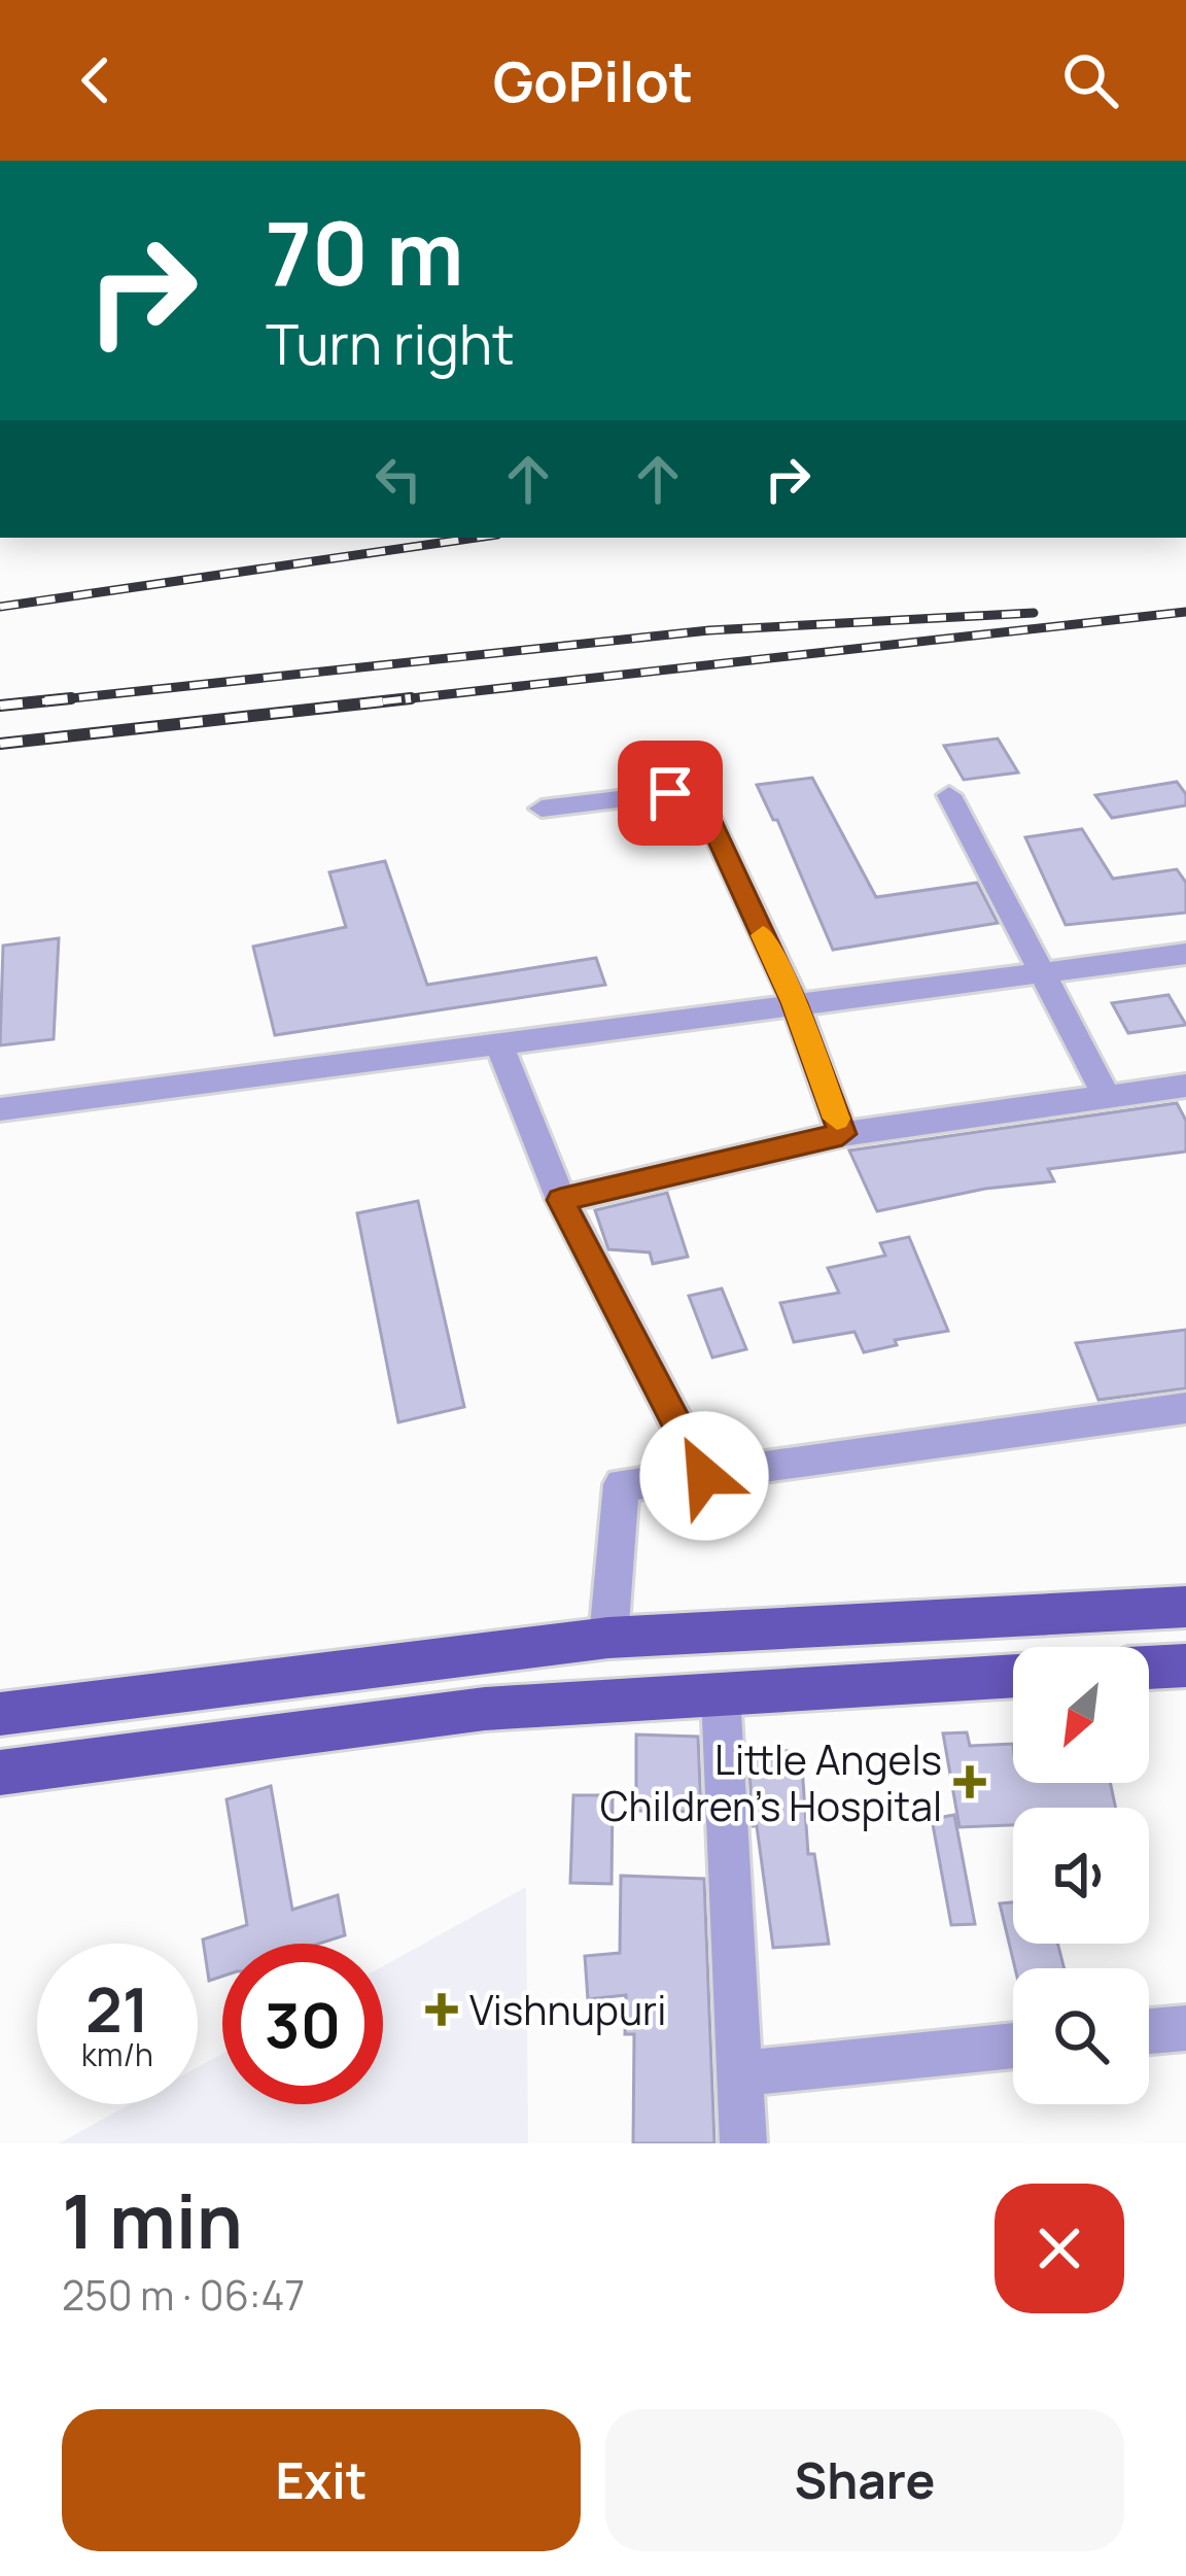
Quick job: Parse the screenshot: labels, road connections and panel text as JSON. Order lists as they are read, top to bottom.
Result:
{
  "places": {
    "health": ["Little Angels Children's Hospital", "Vishnupuri"]
  },
  "north": "bottom left",
  "page": {
    "header": "GoPilot",
    "turn": ["70 m", "Turn right"],
    "speed": "21 km/h",
    "limit": "30",
    "heading": ["1 min", "250 m · 06:47"],
    "buttons": ["Exit", "Share"]
  }
}
